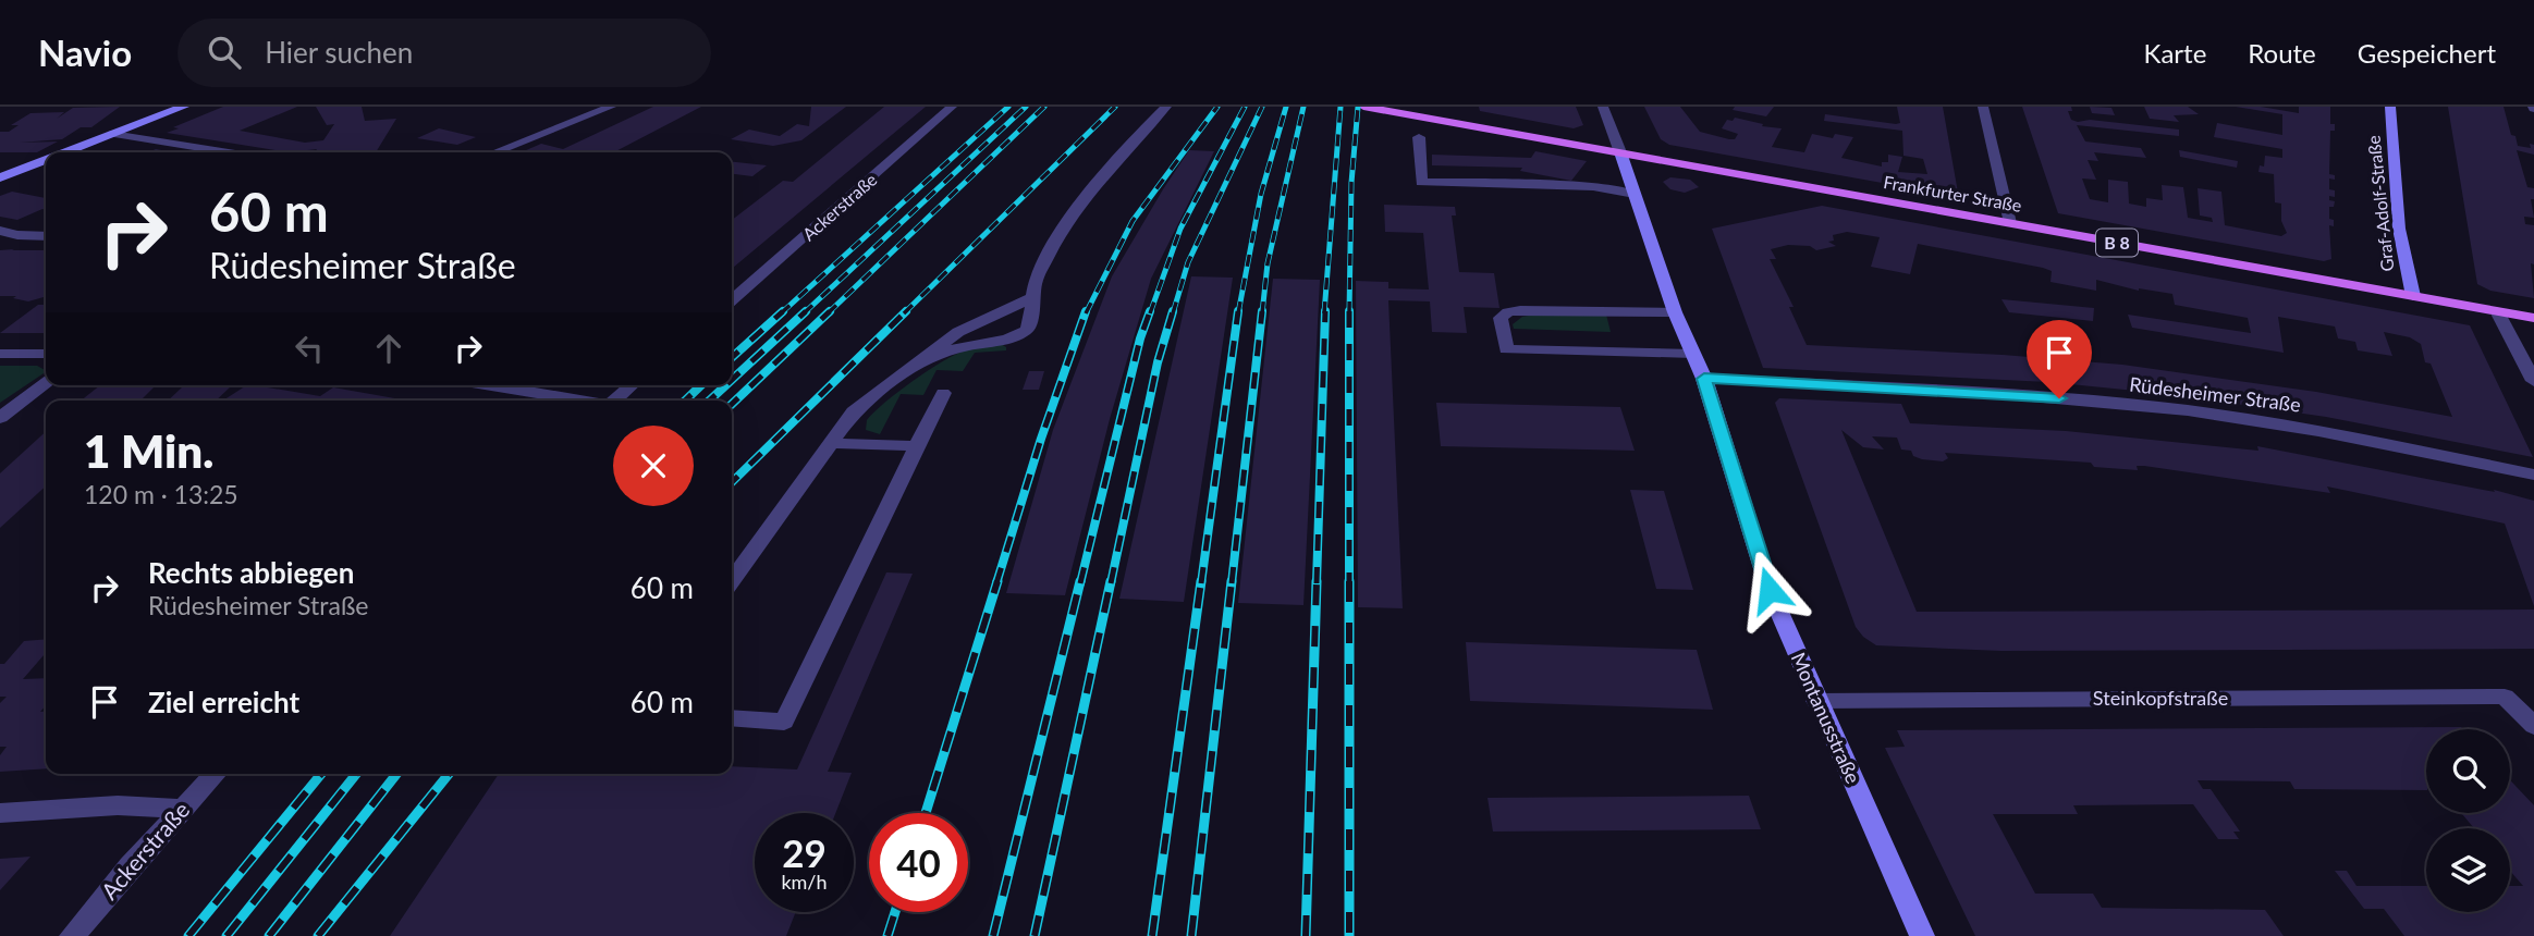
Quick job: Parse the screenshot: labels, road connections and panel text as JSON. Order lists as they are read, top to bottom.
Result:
{
  "streets": {
    "main road": ["Frankfurter Straße", "B 8"],
    "street": [
      "Graf-Adolf-Straße",
      "Ackerstraße",
      "Rüdesheimer Straße",
      "Steinkopfstraße",
      "Montanusstraße"
    ]
  },
  "crossings": [
    ["Frankfurter Straße", "Graf-Adolf-Straße"],
    ["Frankfurter Straße", "Montanusstraße"],
    ["Rüdesheimer Straße", "Montanusstraße"],
    ["Steinkopfstraße", "Montanusstraße"]
  ],
  "page": {
    "header": "Navio",
    "search": "Hier suchen",
    "nav": ["Karte", "Route", "Gespeichert"],
    "turn": ["60 m", "Rüdesheimer Straße"],
    "heading": ["1 Min.", "120 m · 13:25"],
    "list": [
      {
        "name": "Rechts abbiegen",
        "note": "Rüdesheimer Straße",
        "value": "60 m"
      },
      {
        "name": "Ziel erreicht",
        "value": "60 m"
      }
    ],
    "speed": "29 km/h",
    "limit": "40"
  }
}
